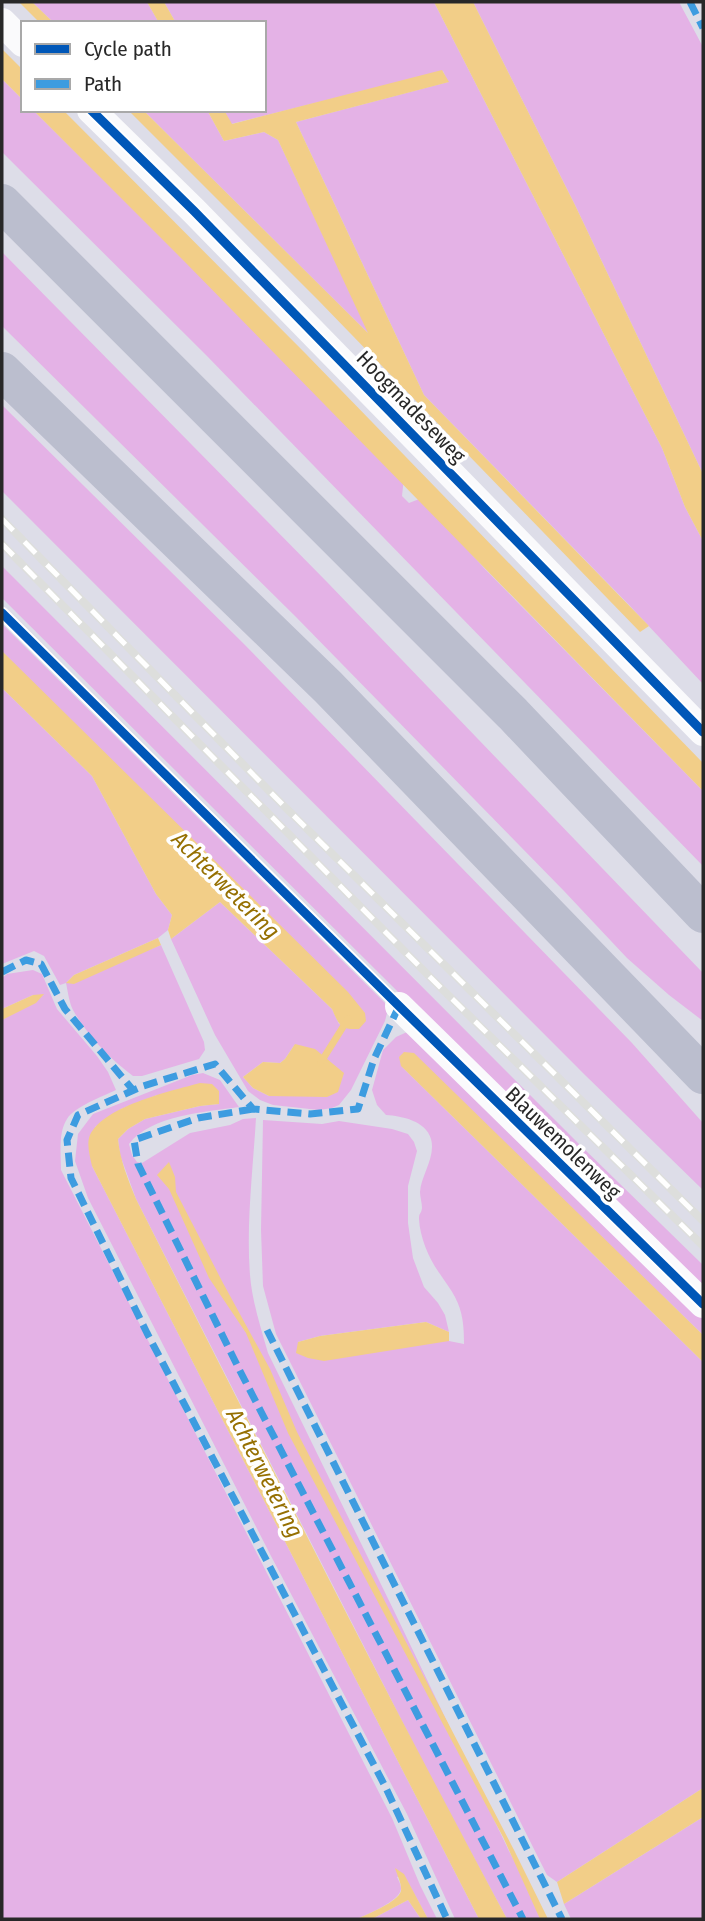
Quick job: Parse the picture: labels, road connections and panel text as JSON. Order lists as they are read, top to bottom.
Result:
{
  "streets": {
    "street": ["Hoogmadeseweg", "Blauwemolenweg"]
  },
  "water": ["Achterwetering"],
  "legend": ["Cycle path", "Path"]
}
